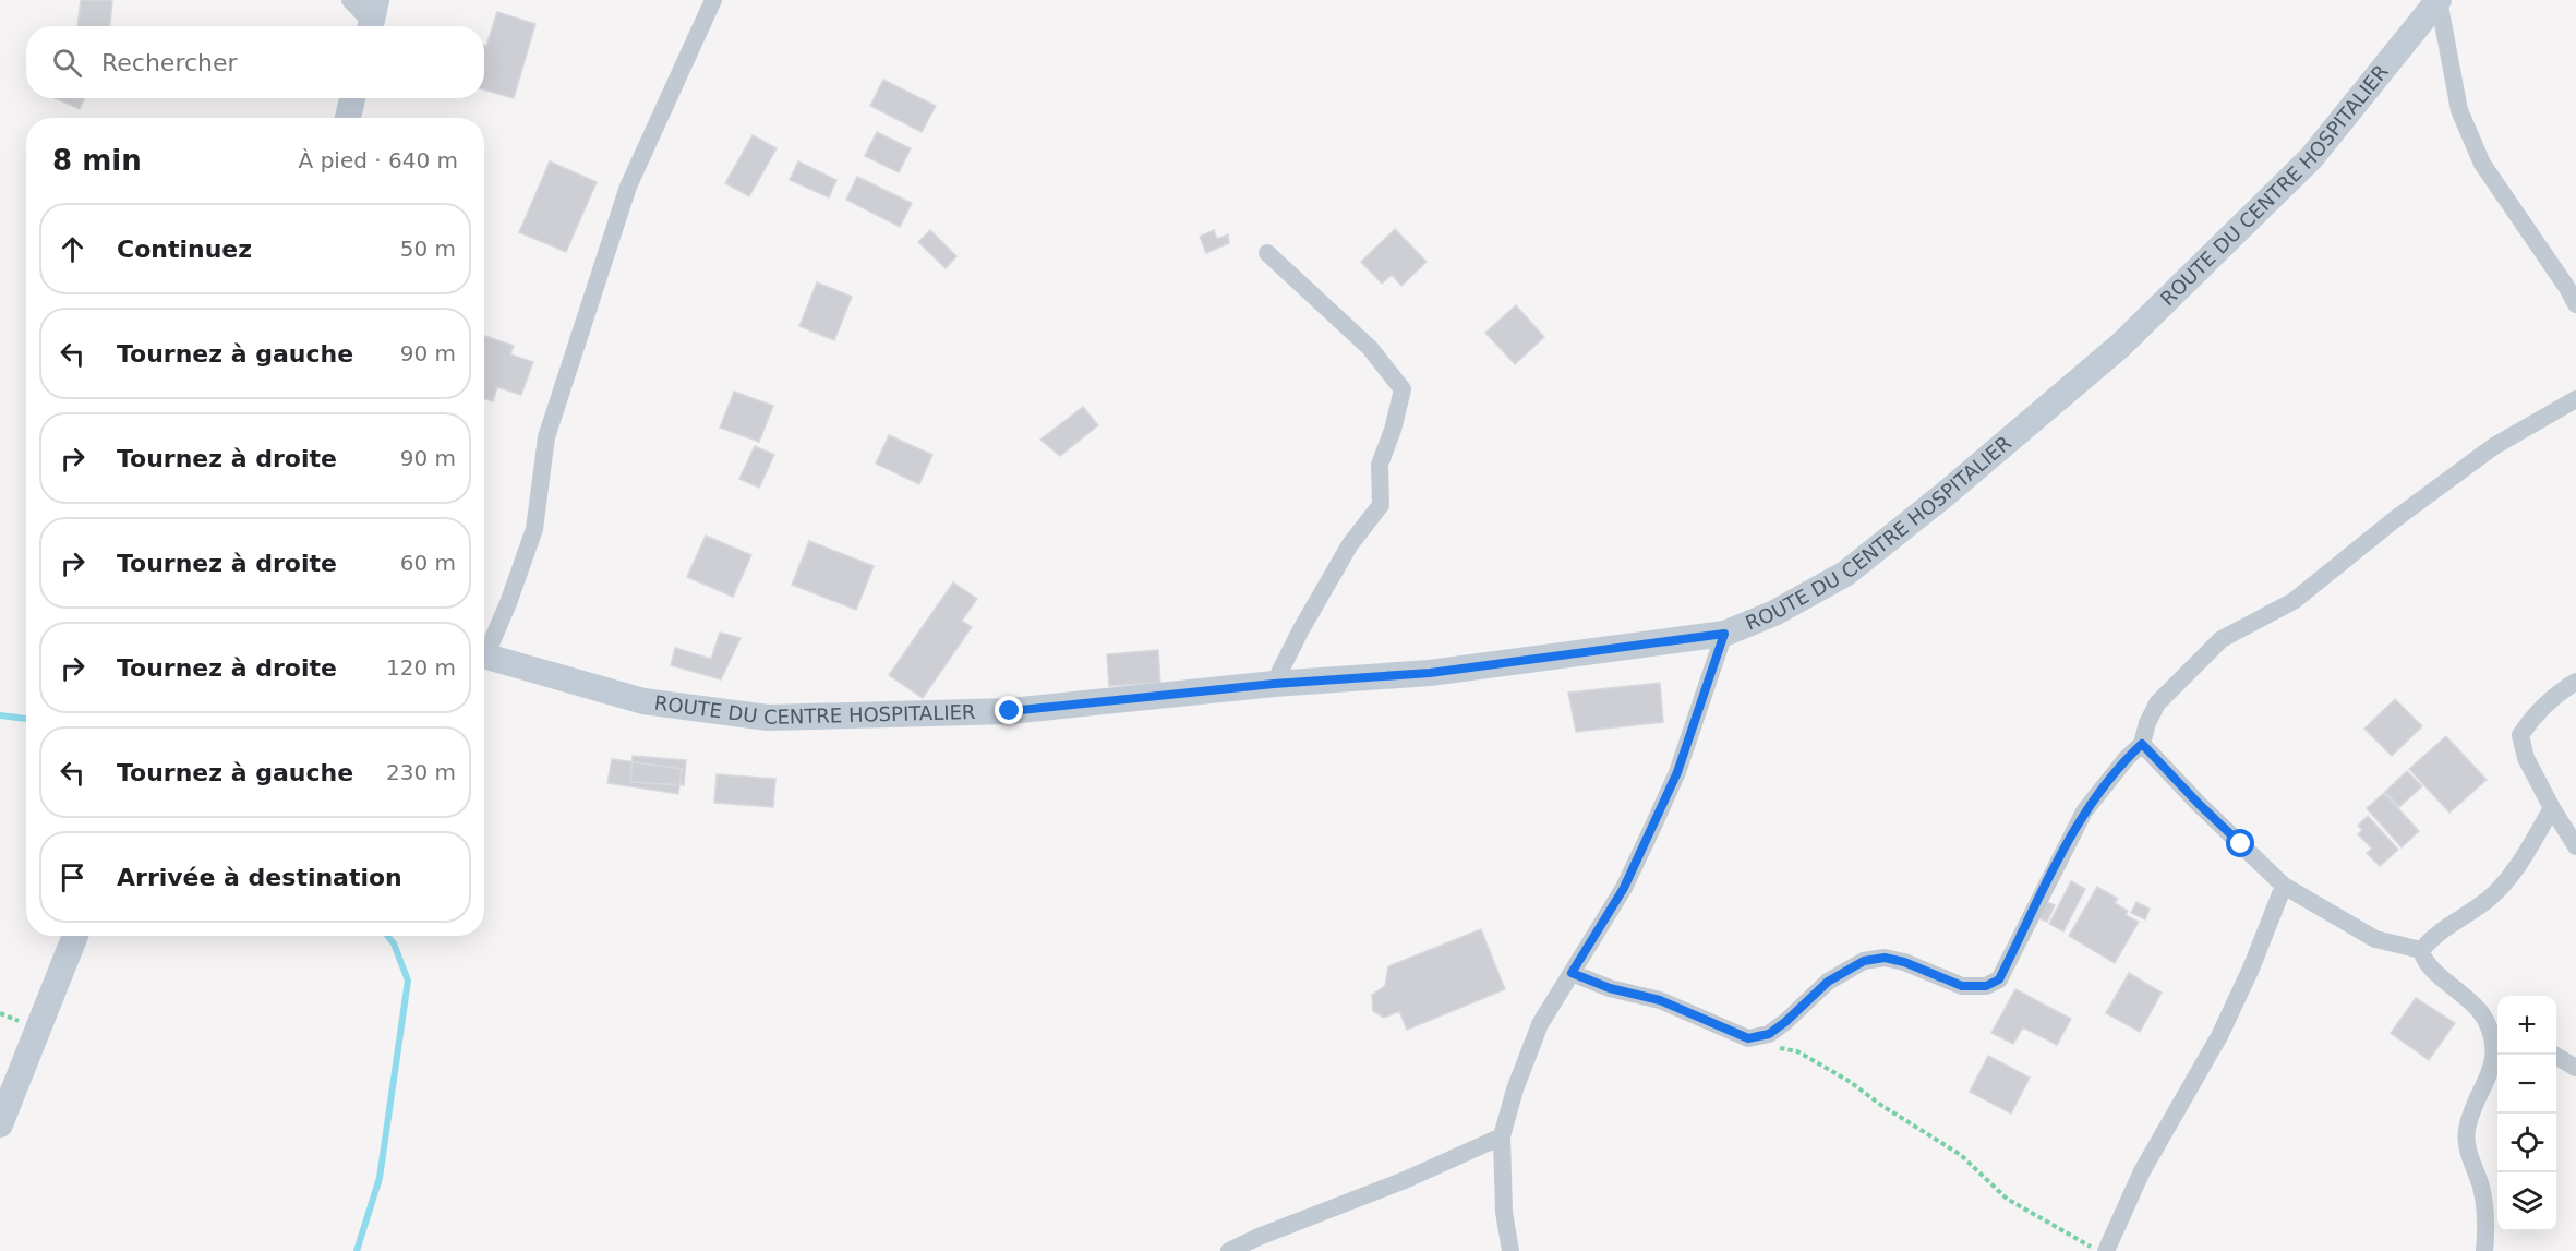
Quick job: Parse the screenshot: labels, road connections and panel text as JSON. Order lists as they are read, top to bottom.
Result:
{
  "streets": {
    "street": ["ROUTE DU CENTRE HOSPITALIER"]
  },
  "page": {
    "search": "Rechercher",
    "heading": ["8 min", "À pied · 640 m"],
    "list": [
      ["Continuez", "50 m"],
      ["Tournez à gauche", "90 m"],
      ["Tournez à droite", "90 m"],
      ["Tournez à droite", "60 m"],
      ["Tournez à droite", "120 m"],
      ["Tournez à gauche", "230 m"],
      "Arrivée à destination"
    ],
    "map_buttons": ["+", "−"]
  }
}
